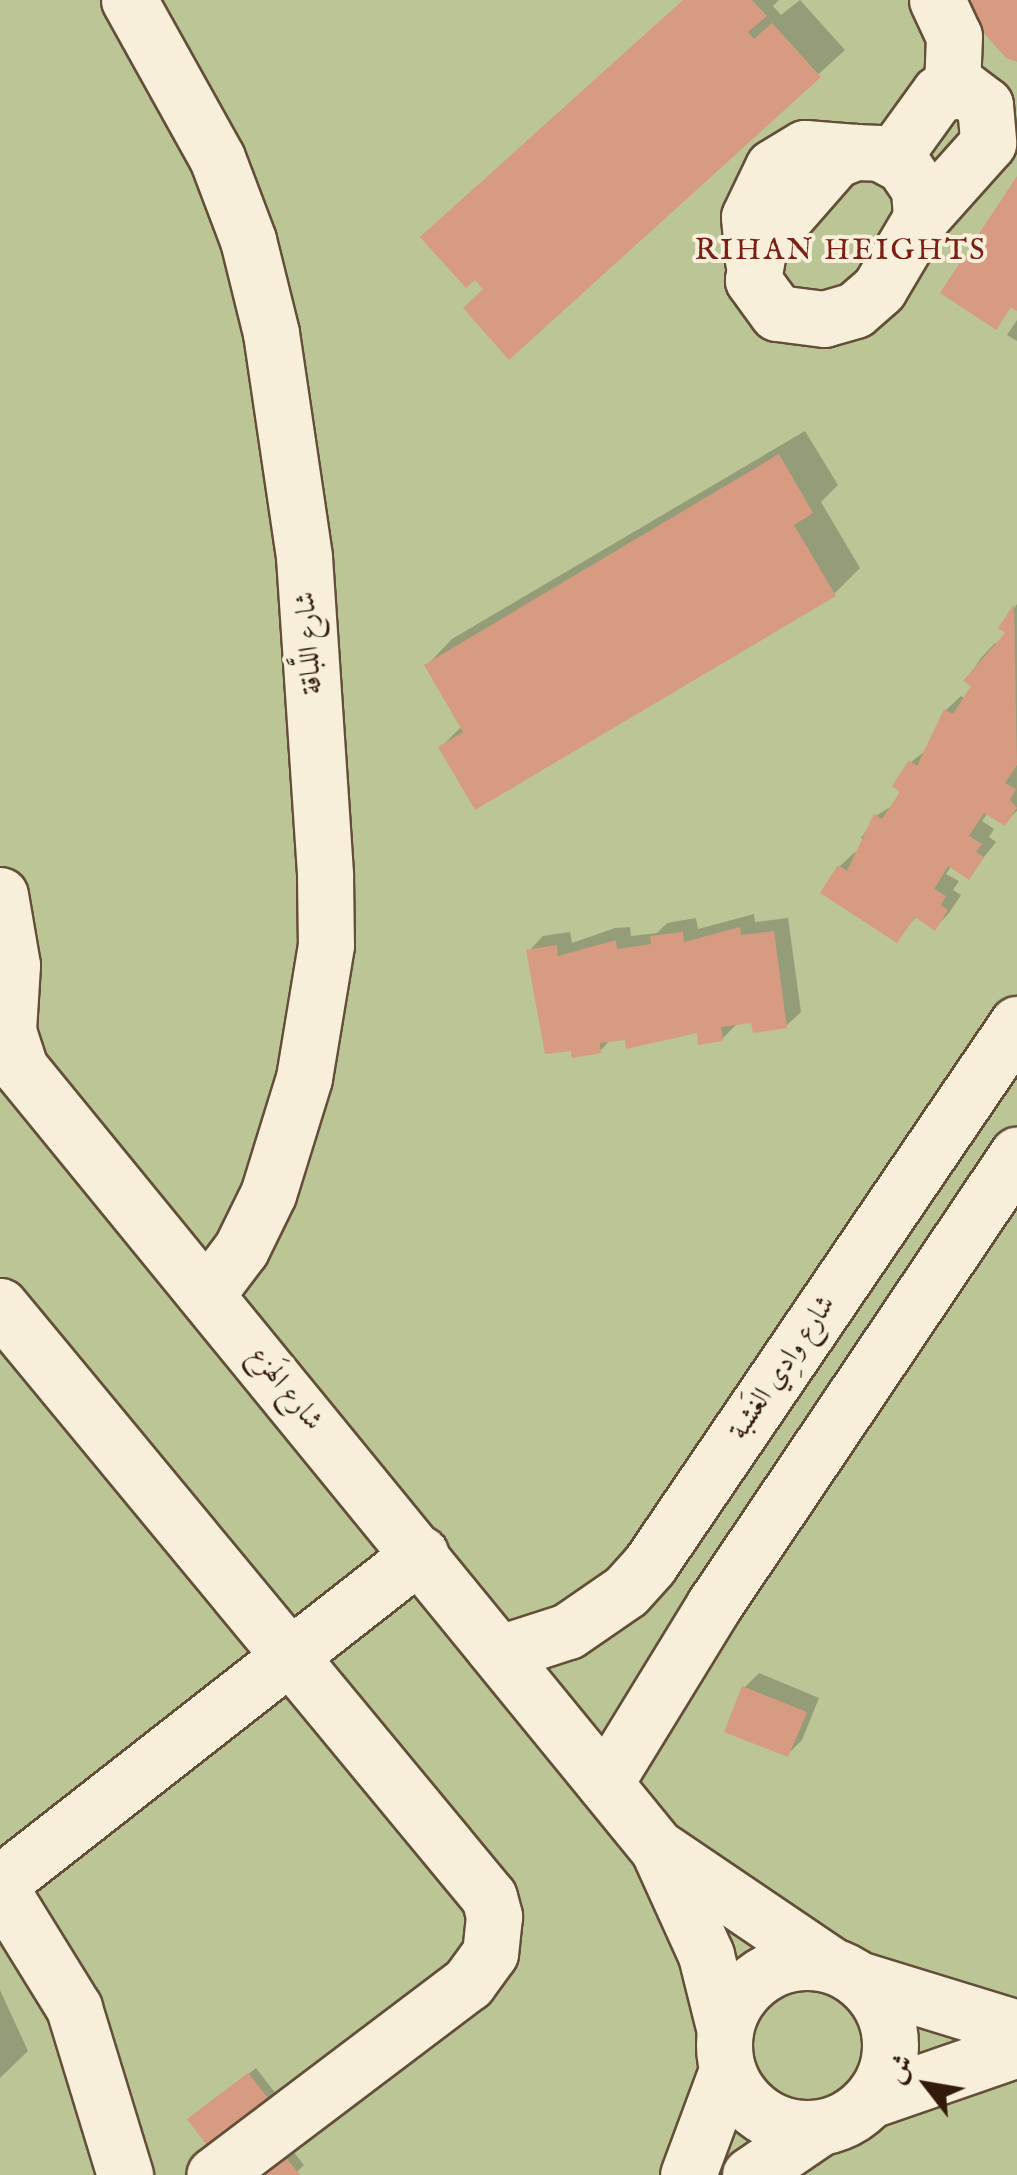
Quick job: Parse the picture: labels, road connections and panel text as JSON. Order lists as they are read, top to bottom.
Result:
{
  "streets": {
    "street": ["شارع اللَّباقة", "شارع وادِي الغَشبة", "شارع الهَزع"]
  },
  "crossings": [
    ["شارع اللَّباقة", "شارع الهَزع"],
    ["شارع وادِي الغَشبة", "شارع الهَزع"]
  ],
  "districts": ["RIHAN HEIGHTS"],
  "north": "top left"
}
